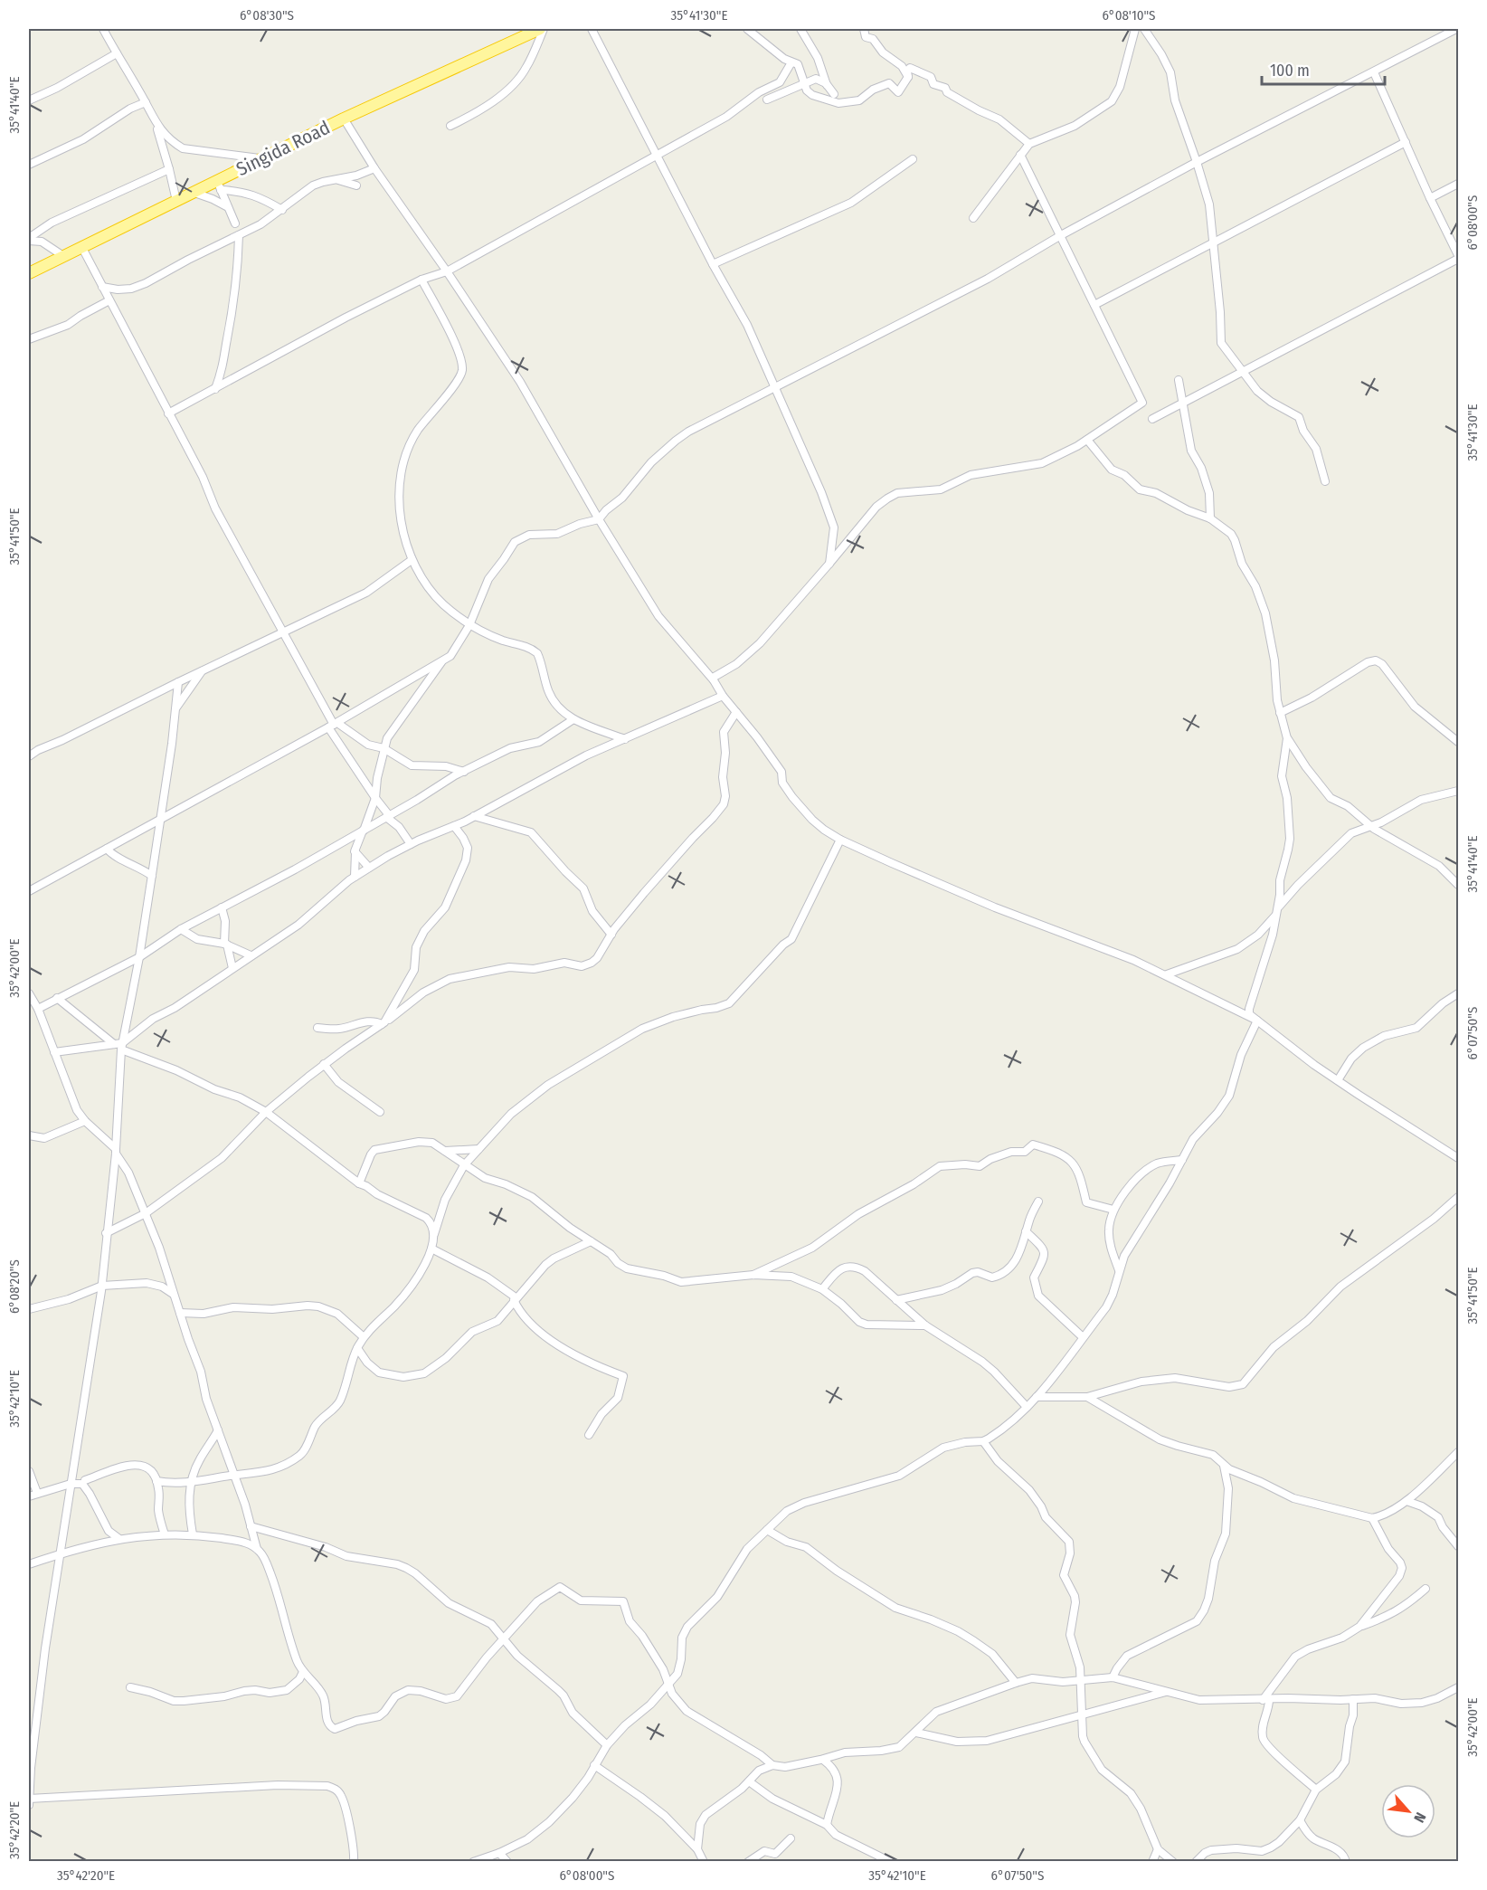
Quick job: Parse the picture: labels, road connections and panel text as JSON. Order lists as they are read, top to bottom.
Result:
{
  "streets": {
    "highway": ["Singida Road"]
  },
  "scale_bar": "100 m",
  "north": "bottom right",
  "coordinates": [
    "6°08'30\"S",
    "35°41'30\"E",
    "6°08'10\"S",
    "35°41'40\"E",
    "6°08'00\"S",
    "35°41'50\"E",
    "35°42'00\"E",
    "6°07'50\"S",
    "6°08'20\"S",
    "35°42'10\"E",
    "35°42'20\"E"
  ]
}
